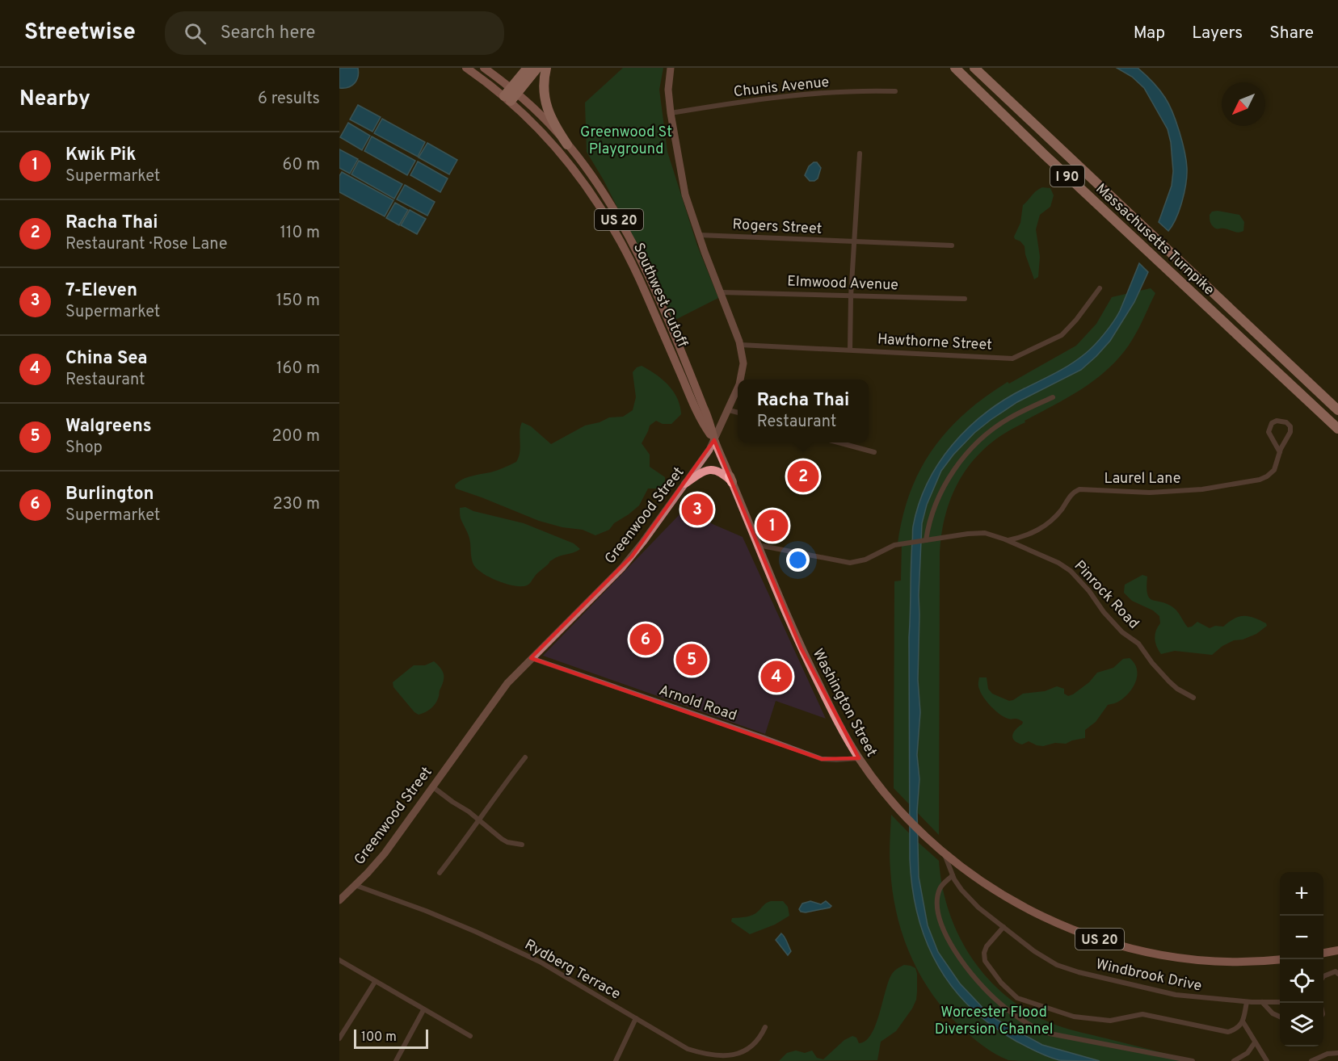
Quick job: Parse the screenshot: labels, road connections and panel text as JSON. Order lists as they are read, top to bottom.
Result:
{
  "streets": {
    "highway": ["I 90", "Massachusetts Turnpike"],
    "main road": [
      "US 20",
      "Southwest Cutoff",
      "Greenwood Street",
      "Washington Street"
    ],
    "street": [
      "Chunis Avenue",
      "Rogers Street",
      "Elmwood Avenue",
      "Hawthorne Street",
      "Laurel Lane",
      "Pinrock Road",
      "Arnold Road",
      "Rydberg Terrace",
      "Windbrook Drive"
    ]
  },
  "crossings": [
    ["Chunis Avenue", "Greenwood Street"],
    ["Rogers Street", "Greenwood Street"],
    ["Elmwood Avenue", "Greenwood Street"],
    ["Southwest Cutoff", "Greenwood Street"],
    ["Southwest Cutoff", "Pinrock Road"],
    ["Southwest Cutoff", "Washington Street"],
    ["Hawthorne Street", "Greenwood Street"],
    ["Laurel Lane", "Pinrock Road"],
    ["Greenwood Street", "Arnold Road"],
    ["Greenwood Street", "Rydberg Terrace"],
    ["Arnold Road", "Washington Street"],
    ["Washington Street", "Windbrook Drive"]
  ],
  "parks": ["Greenwood St Playground", "Worcester Flood Diversion Channel"],
  "scale_bar": "100 m",
  "north": "bottom left",
  "page": {
    "header": "Streetwise",
    "search": "Search here",
    "nav": ["Map", "Layers", "Share"],
    "heading": ["Nearby", "6 results"],
    "list": [
      {
        "mark": "1",
        "name": "Kwik Pik",
        "note": "Supermarket",
        "value": "60 m"
      },
      {
        "mark": "2",
        "name": "Racha Thai",
        "note": "Restaurant · Rose Lane",
        "value": "110 m"
      },
      {
        "mark": "3",
        "name": "7-Eleven",
        "note": "Supermarket",
        "value": "150 m"
      },
      {
        "mark": "4",
        "name": "China Sea",
        "note": "Restaurant",
        "value": "160 m"
      },
      {
        "mark": "5",
        "name": "Walgreens",
        "note": "Shop",
        "value": "200 m"
      },
      {
        "mark": "6",
        "name": "Burlington",
        "note": "Supermarket",
        "value": "230 m"
      }
    ],
    "popup": ["Racha Thai", "Restaurant"],
    "pins": [
      "2",
      "3",
      "1",
      "6",
      "5",
      "4"
    ],
    "map_buttons": ["+", "−"],
    "scale": "100 m"
  }
}
